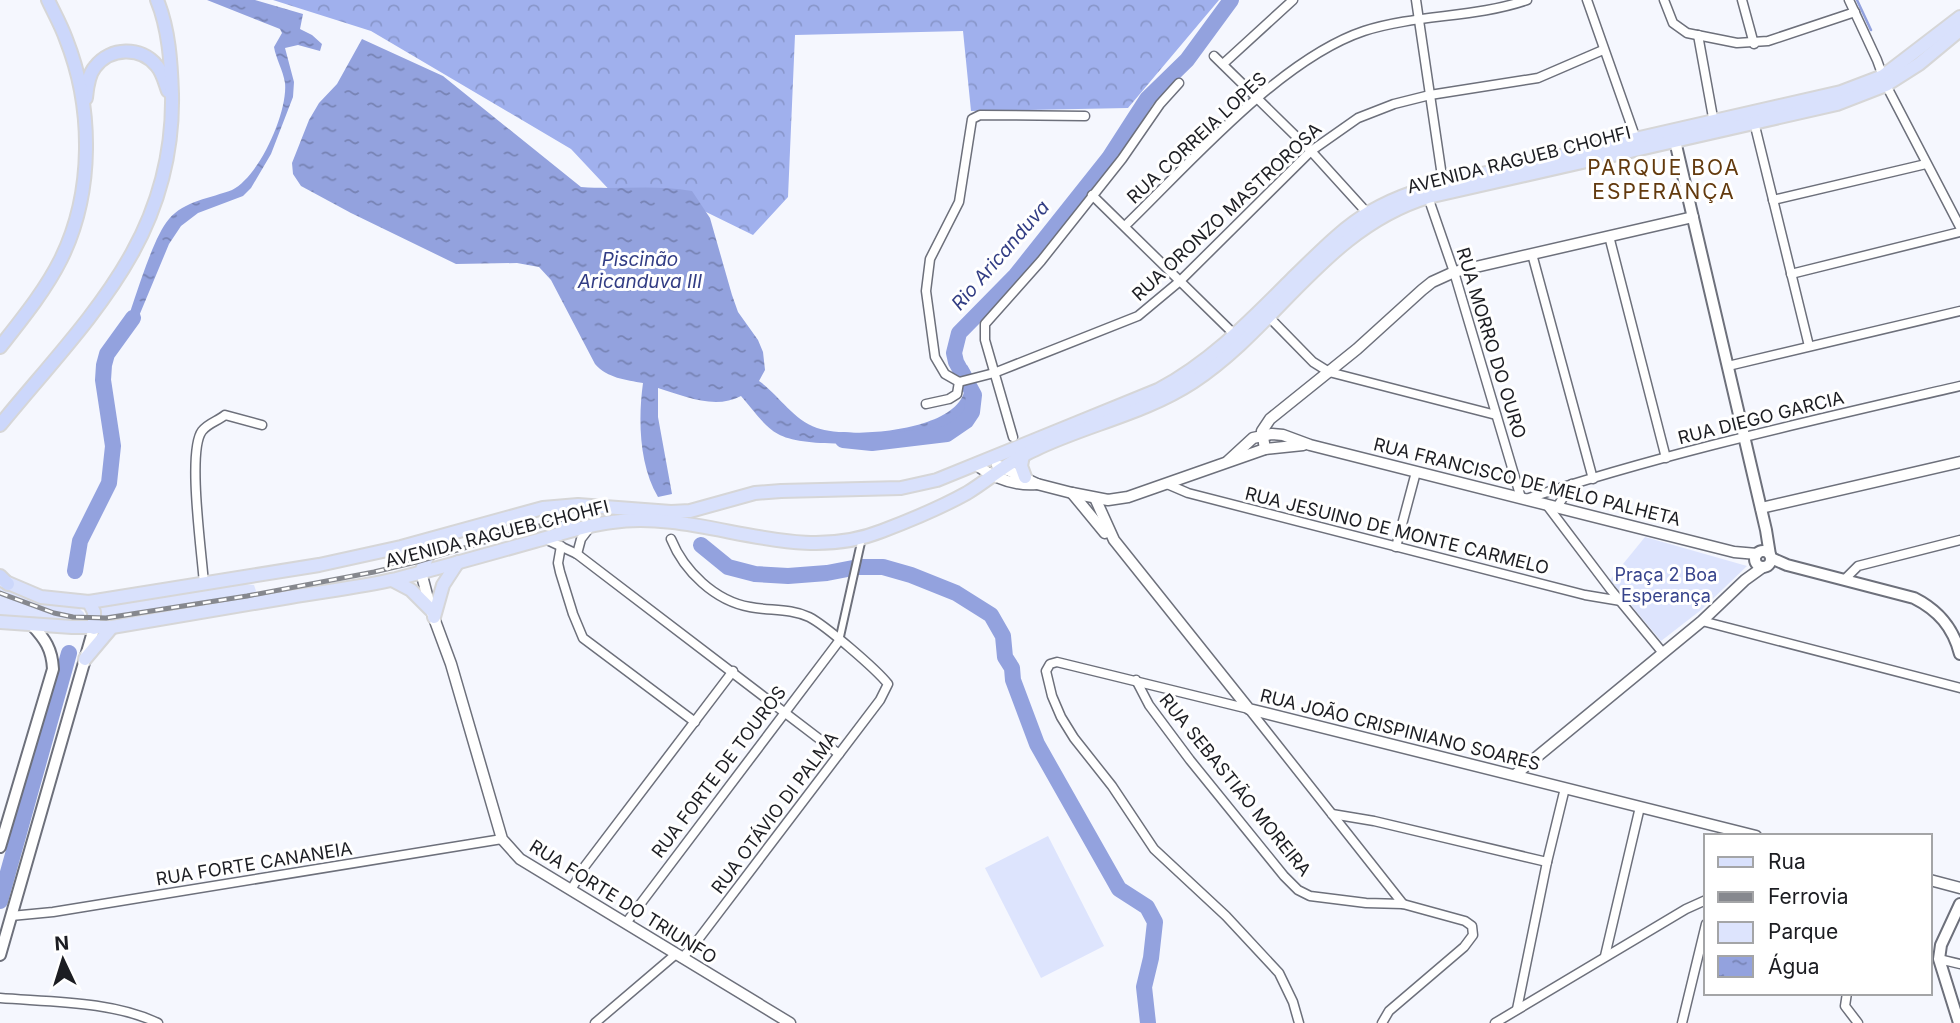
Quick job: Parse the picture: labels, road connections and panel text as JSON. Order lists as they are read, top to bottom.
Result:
{
  "streets": {
    "main road": ["AVENIDA RAGUEB CHOHFI", "RUA FRANCISCO DE MELO PALHETA"],
    "street": [
      "RUA CORREIA LOPES",
      "RUA ORONZO MASTROROSA",
      "RUA MORRO DO OURO",
      "RUA DIEGO GARCIA",
      "RUA JESUINO DE MONTE CARMELO",
      "RUA JOÃO CRISPINIANO SOARES",
      "RUA FORTE DE TOUROS",
      "RUA SEBASTIÃO MOREIRA",
      "RUA OTÁVIO DI PALMA",
      "RUA FORTE CANANEIA",
      "RUA FORTE DO TRIUNFO"
    ]
  },
  "crossings": [
    ["AVENIDA RAGUEB CHOHFI", "RUA MORRO DO OURO"],
    ["AVENIDA RAGUEB CHOHFI", "RUA FRANCISCO DE MELO PALHETA"],
    ["AVENIDA RAGUEB CHOHFI", "RUA FORTE DO TRIUNFO"],
    ["RUA MORRO DO OURO", "RUA DIEGO GARCIA"],
    ["RUA MORRO DO OURO", "RUA FRANCISCO DE MELO PALHETA"],
    ["RUA DIEGO GARCIA", "RUA FRANCISCO DE MELO PALHETA"],
    ["RUA FRANCISCO DE MELO PALHETA", "RUA JESUINO DE MONTE CARMELO"],
    ["RUA JOÃO CRISPINIANO SOARES", "RUA SEBASTIÃO MOREIRA"],
    ["RUA FORTE DE TOUROS", "RUA OTÁVIO DI PALMA"],
    ["RUA FORTE DE TOUROS", "RUA FORTE DO TRIUNFO"],
    ["RUA OTÁVIO DI PALMA", "RUA FORTE DO TRIUNFO"],
    ["RUA FORTE CANANEIA", "RUA FORTE DO TRIUNFO"]
  ],
  "districts": ["PARQUE BOA ESPERANÇA"],
  "water": ["Rio Aricanduva", "Piscinão Aricanduva III"],
  "parks": ["Praça 2 Boa Esperança"],
  "legend": [
    "Rua",
    "Ferrovia",
    "Parque",
    "Água"
  ],
  "north": "top"
}
